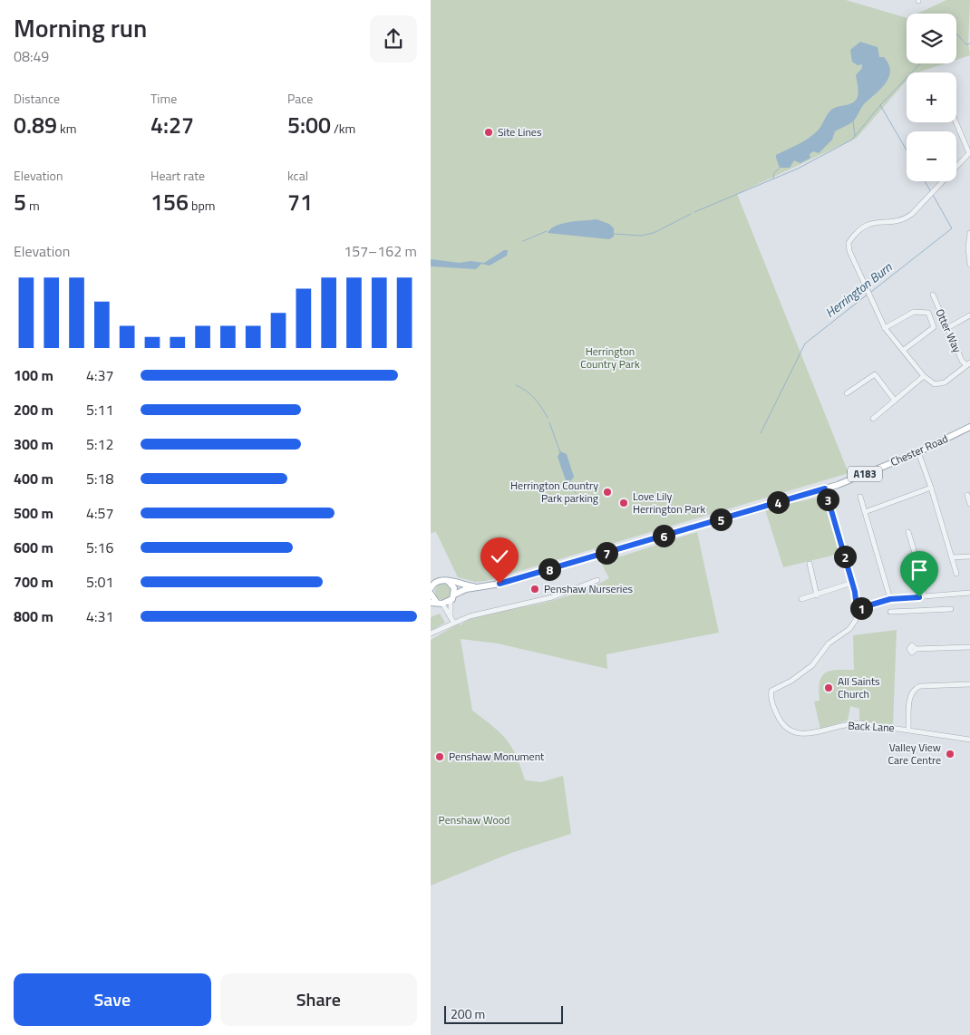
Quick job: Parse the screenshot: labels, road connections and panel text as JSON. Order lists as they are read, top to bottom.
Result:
{
  "streets": {
    "main road": ["Chester Road", "A183"],
    "street": ["Otter Way", "Back Lane"]
  },
  "water": ["Herrington Burn"],
  "parks": ["Herrington Country Park", "Penshaw Wood"],
  "places": [
    "Site Lines",
    "Herrington Country Park parking",
    "Love Lily Herrington Park",
    "Penshaw Nurseries",
    "All Saints Church",
    "Valley View Care Centre",
    "Penshaw Monument"
  ],
  "scale_bar": "200 m",
  "page": {
    "heading": ["Morning run", "08:49"],
    "map_buttons": ["+", "−"],
    "stats": [
      ["Distance", "0.89 km"],
      ["Time", "4:27"],
      ["Pace", "5:00 /km"],
      ["Elevation", "5 m"],
      ["Heart rate", "156 bpm"],
      ["kcal", "71"]
    ],
    "chart": ["Elevation", "157–162 m"],
    "list": [
      {
        "name": "100 m",
        "note": "4:37"
      },
      {
        "name": "200 m",
        "note": "5:11"
      },
      {
        "name": "300 m",
        "note": "5:12"
      },
      {
        "name": "400 m",
        "note": "5:18"
      },
      {
        "name": "500 m",
        "note": "4:57"
      },
      {
        "name": "600 m",
        "note": "5:16"
      },
      {
        "name": "700 m",
        "note": "5:01"
      },
      {
        "name": "800 m",
        "note": "4:31"
      }
    ],
    "pins": [
      "3",
      "4",
      "5",
      "6",
      "7",
      "2",
      "8",
      "1"
    ],
    "buttons": ["Save", "Share"],
    "scale": "200 m"
  }
}
